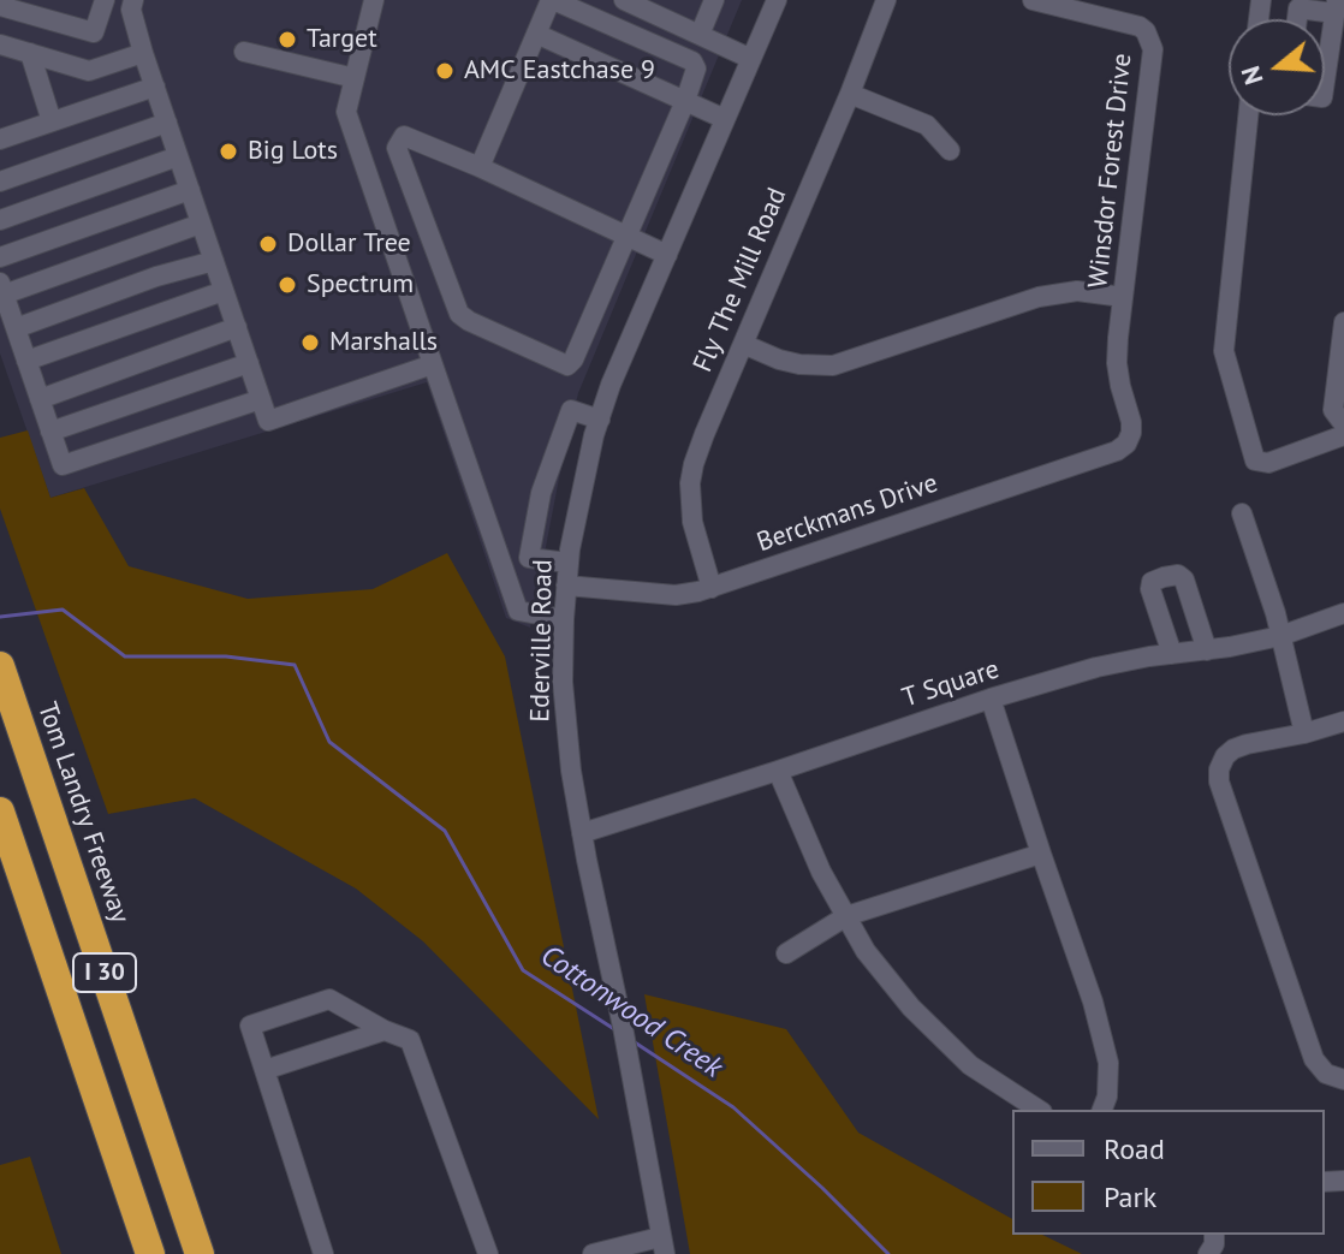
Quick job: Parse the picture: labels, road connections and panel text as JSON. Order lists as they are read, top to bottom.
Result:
{
  "streets": {
    "highway": ["Tom Landry Freeway", "I 30"],
    "street": [
      "Winsdor Forest Drive",
      "Fly The Mill Road",
      "Berckmans Drive",
      "Ederville Road",
      "T Square"
    ]
  },
  "crossings": [
    ["Winsdor Forest Drive", "Berckmans Drive"],
    ["Fly The Mill Road", "Berckmans Drive"],
    ["Berckmans Drive", "Ederville Road"],
    ["Ederville Road", "T Square"]
  ],
  "water": ["Cottonwood Creek"],
  "places": [
    "Target",
    "AMC Eastchase 9",
    "Big Lots",
    "Dollar Tree",
    "Spectrum",
    "Marshalls"
  ],
  "legend": ["Road", "Park"],
  "north": "left"
}
